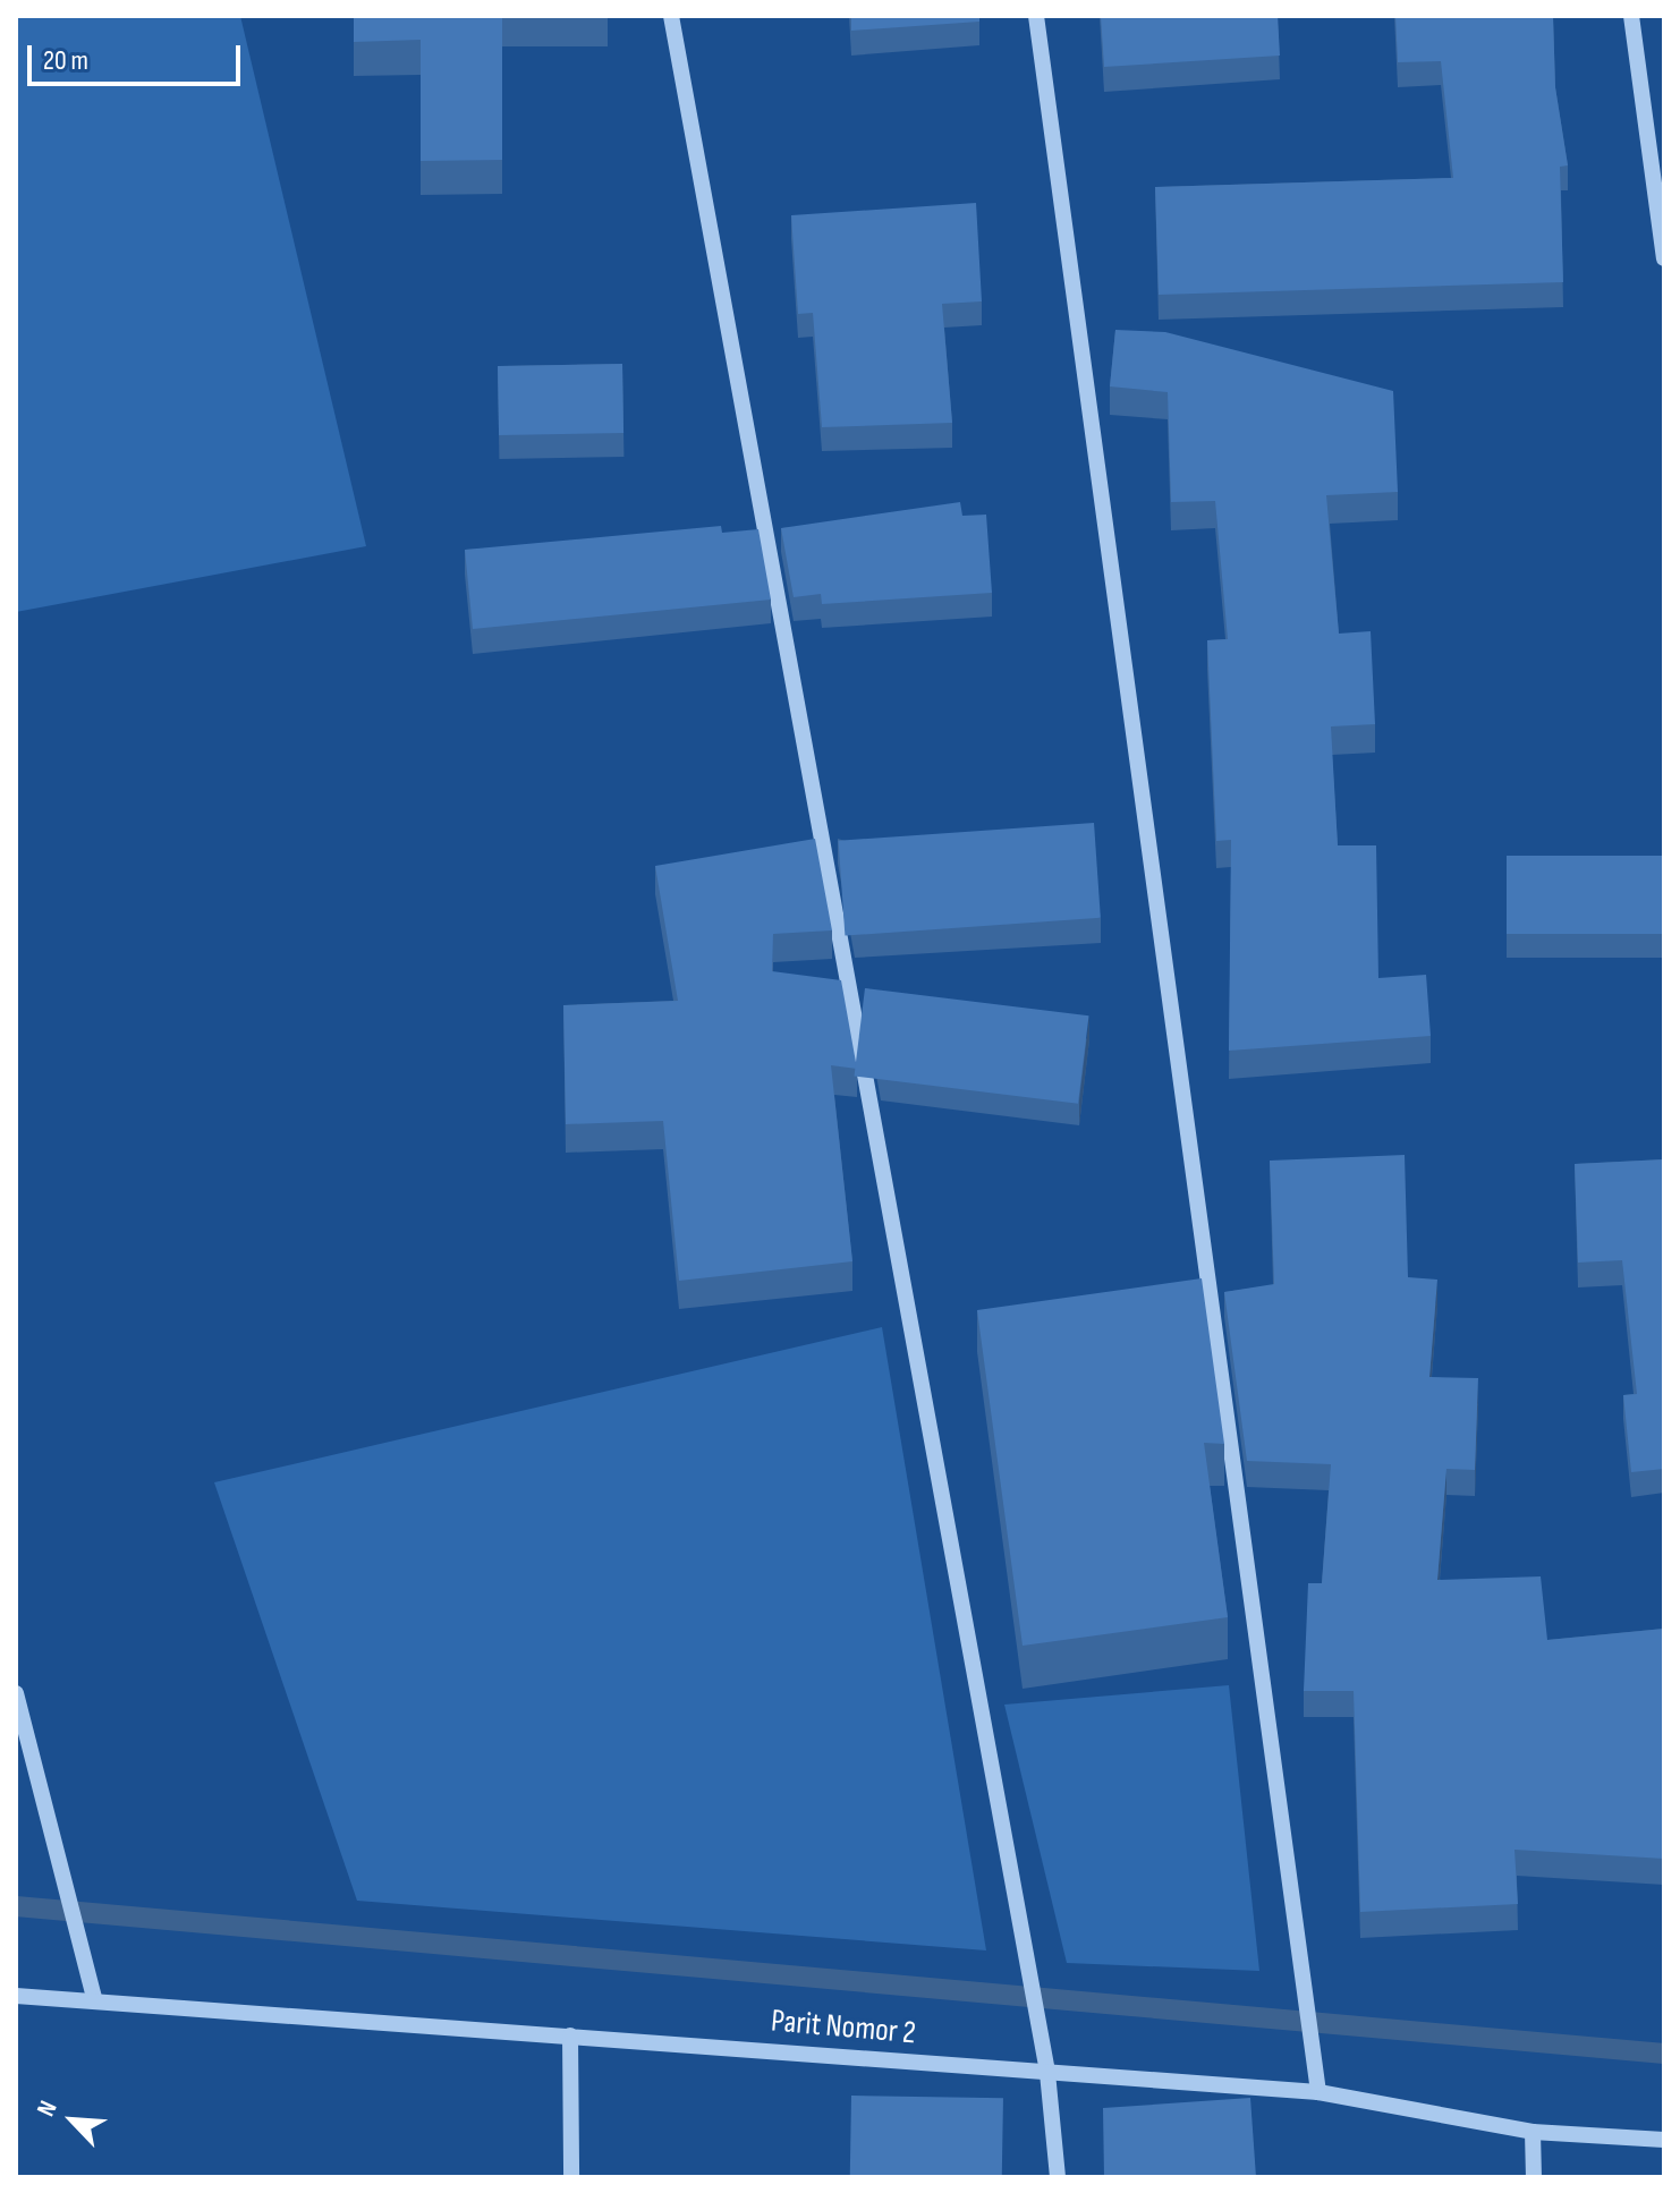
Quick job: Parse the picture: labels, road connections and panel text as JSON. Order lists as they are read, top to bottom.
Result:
{
  "streets": {
    "street": ["Parit Nomor 2"]
  },
  "scale_bar": "20 m",
  "north": "top left"
}
